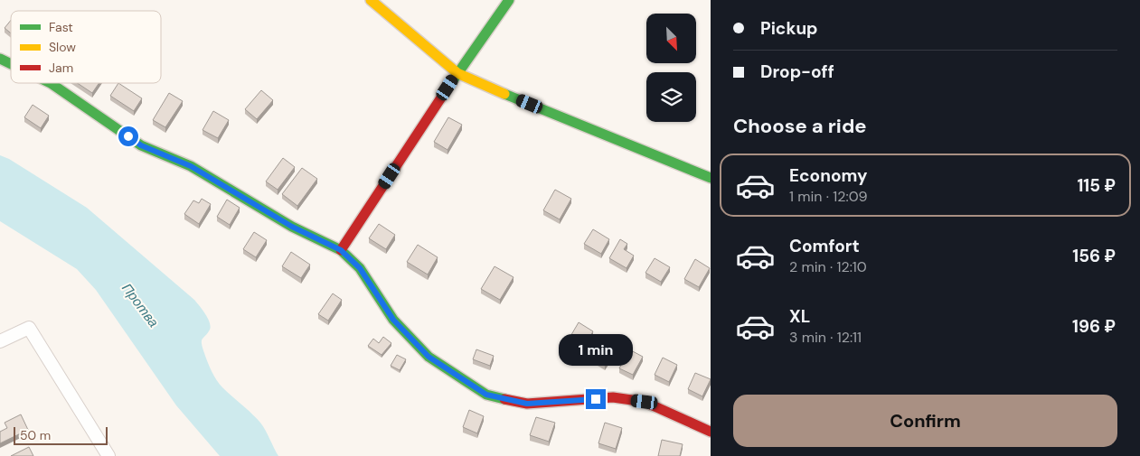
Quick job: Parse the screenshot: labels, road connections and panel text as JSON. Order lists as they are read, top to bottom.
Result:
{
  "water": ["Протва"],
  "legend": ["Fast", "Slow", "Jam"],
  "scale_bar": "50 m",
  "north": "bottom right",
  "page": {
    "banner": ["Pickup", "Drop-off"],
    "heading": "Choose a ride",
    "list": [
      {
        "name": "Economy",
        "note": "1 min · 12:09",
        "value": "115 ₽"
      },
      {
        "name": "Comfort",
        "note": "2 min · 12:10",
        "value": "156 ₽"
      },
      {
        "name": "XL",
        "note": "3 min · 12:11",
        "value": "196 ₽"
      }
    ],
    "bubble": "1 min",
    "buttons": "Confirm",
    "scale": "50 m"
  }
}
